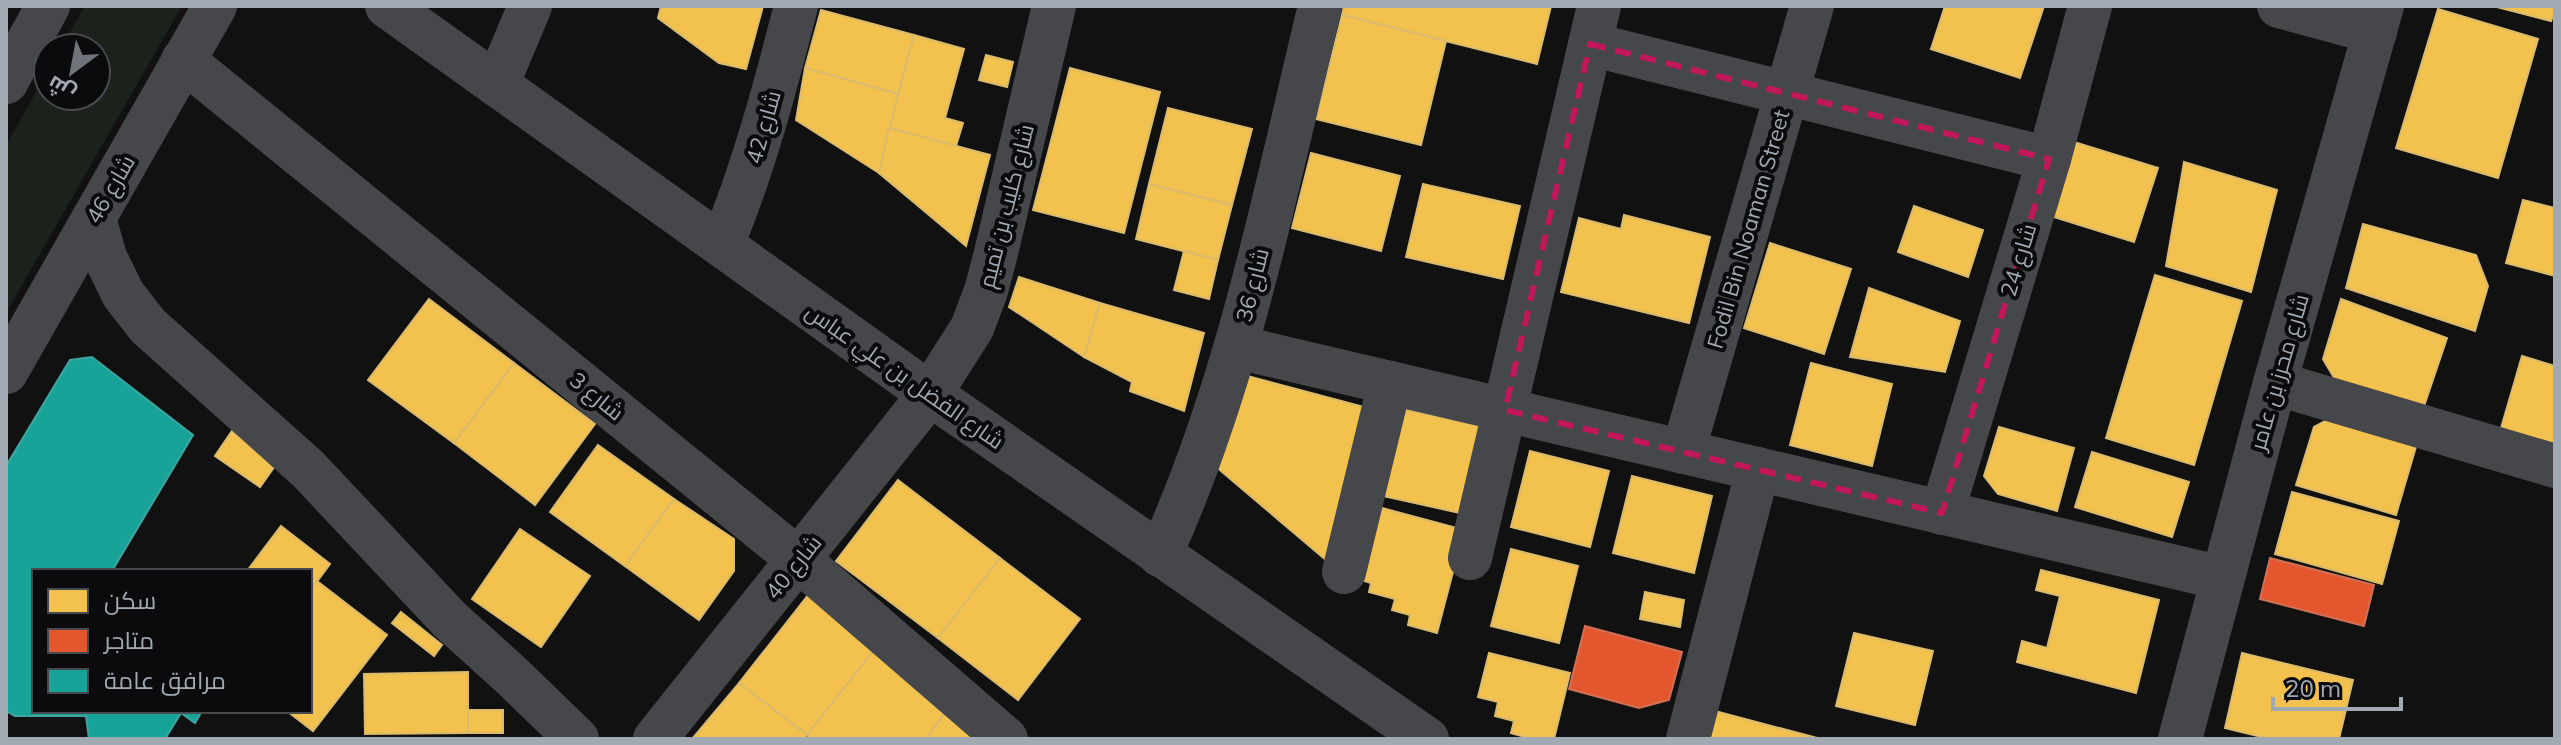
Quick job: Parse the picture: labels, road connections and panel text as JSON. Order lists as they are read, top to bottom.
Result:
{
  "streets": {
    "street": [
      "شارع 42",
      "شارع 46",
      "شارع كليب بن تميم",
      "Fodil Bin Noaman Street",
      "شارع 24",
      "شارع 36",
      "شارع محرز بن عامر",
      "شارع الفضل بن علي عباس",
      "شارع 3",
      "شارع 40"
    ]
  },
  "crossings": [
    ["شارع 42", "شارع الفضل بن علي عباس"],
    ["شارع 46", "شارع 3"],
    ["شارع كليب بن تميم", "شارع الفضل بن علي عباس"],
    ["شارع كليب بن تميم", "شارع 40"],
    ["شارع 36", "شارع الفضل بن علي عباس"],
    ["شارع الفضل بن علي عباس", "شارع 40"],
    ["شارع 3", "شارع 40"]
  ],
  "legend": ["سكن", "متاجر", "مرافق عامة"],
  "scale_bar": "20 m",
  "north": "bottom left"
}
